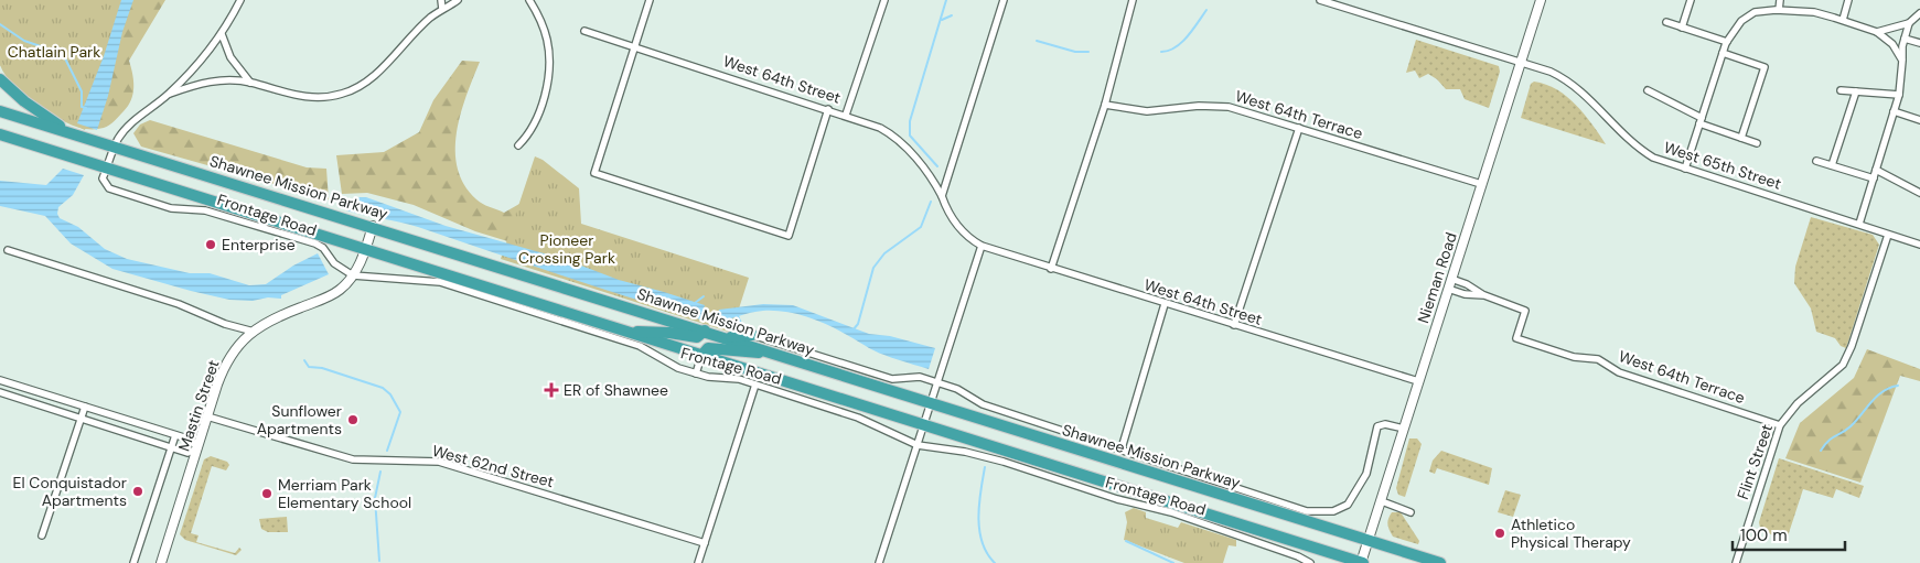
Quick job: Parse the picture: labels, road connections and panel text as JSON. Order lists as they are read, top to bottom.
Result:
{
  "streets": {
    "highway": ["Shawnee Mission Parkway"],
    "main road": ["Nieman Road", "Mastin Street"],
    "street": [
      "West 64th Street",
      "West 64th Terrace",
      "West 65th Street",
      "Frontage Road",
      "Flint Street",
      "West 62nd Street"
    ]
  },
  "crossings": [
    ["West 64th Street", "Nieman Road"],
    ["West 64th Terrace", "Nieman Road"],
    ["West 64th Terrace", "Flint Street"],
    ["West 65th Street", "Nieman Road"],
    ["West 65th Street", "Flint Street"],
    ["Shawnee Mission Parkway", "Nieman Road"],
    ["Shawnee Mission Parkway", "Mastin Street"],
    ["Frontage Road", "Nieman Road"],
    ["Frontage Road", "Mastin Street"],
    ["Mastin Street", "West 62nd Street"]
  ],
  "parks": ["Chatlain Park", "Pioneer Crossing Park"],
  "places": {
    "other": [
      "Enterprise",
      "Sunflower Apartments",
      "El Conquistador Apartments",
      "Merriam Park Elementary School",
      "Athletico Physical Therapy"
    ],
    "health": ["ER of Shawnee"]
  },
  "scale_bar": "100 m"
}
